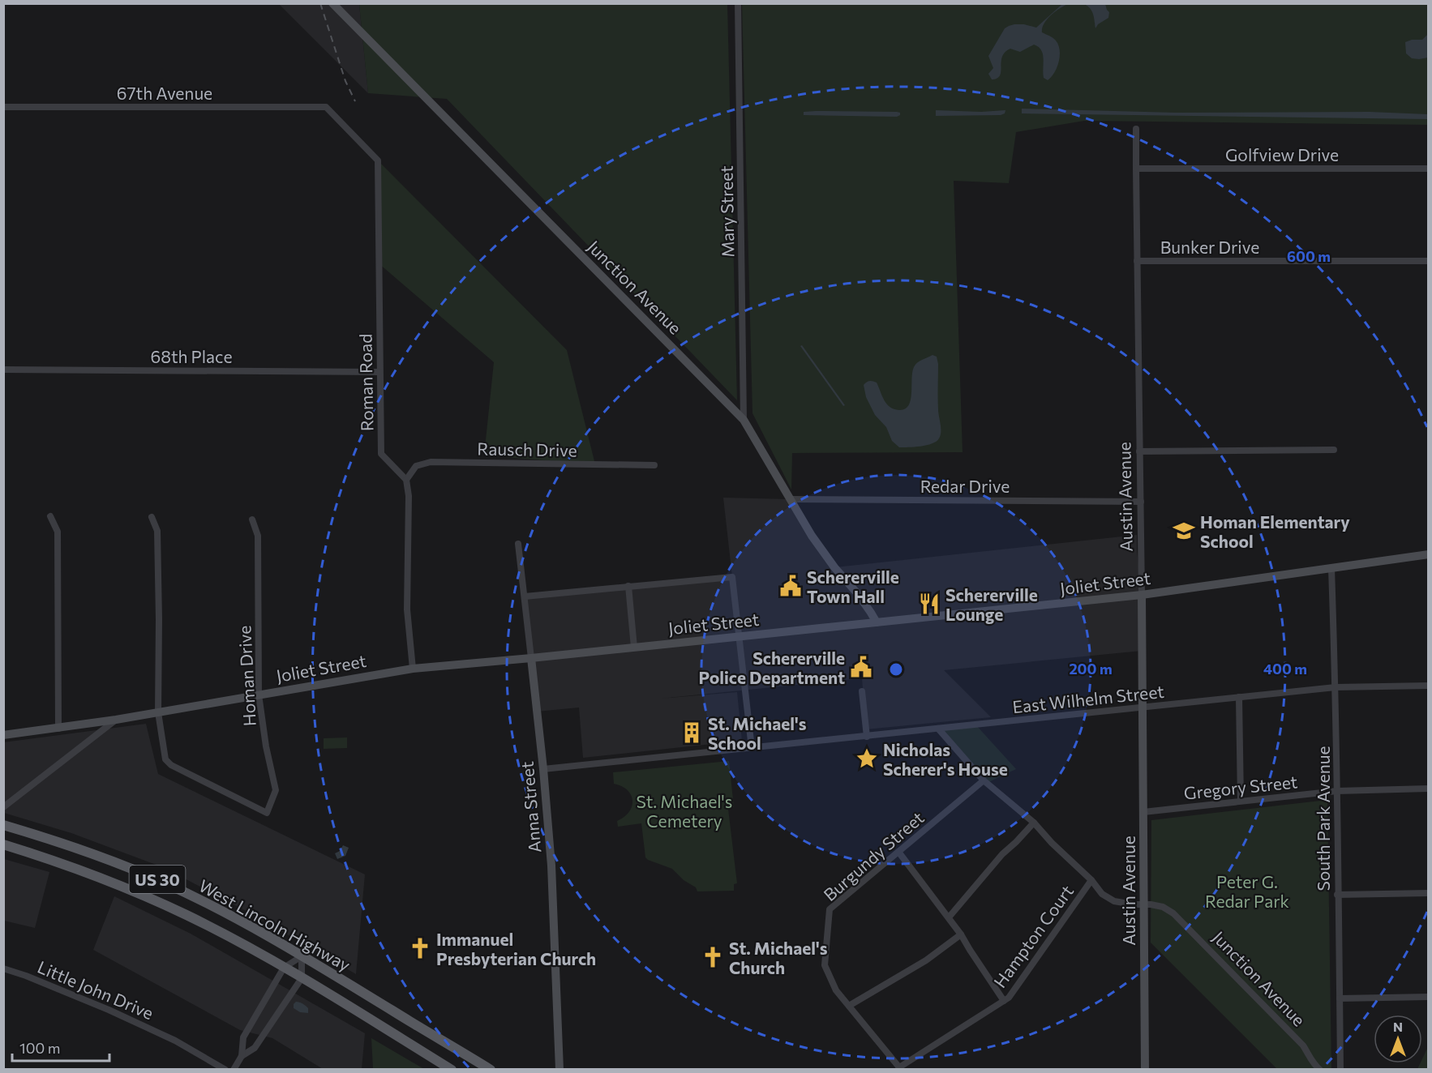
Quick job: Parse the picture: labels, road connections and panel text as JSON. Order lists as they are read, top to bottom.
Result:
{
  "streets": {
    "main road": ["US 30", "West Lincoln Highway"],
    "street": [
      "67th Avenue",
      "Golfview Drive",
      "Mary Street",
      "Bunker Drive",
      "Junction Avenue",
      "68th Place",
      "Roman Road",
      "Rausch Drive",
      "Redar Drive",
      "Austin Avenue",
      "Joliet Street",
      "Homan Drive",
      "East Wilhelm Street",
      "Gregory Street",
      "Anna Street",
      "South Park Avenue",
      "Burgundy Street",
      "Hampton Court",
      "Little John Drive"
    ]
  },
  "crossings": [
    ["67th Avenue", "Roman Road"],
    ["Golfview Drive", "Austin Avenue"],
    ["Mary Street", "Junction Avenue"],
    ["Bunker Drive", "Austin Avenue"],
    ["Junction Avenue", "Redar Drive"],
    ["Junction Avenue", "Austin Avenue"],
    ["Junction Avenue", "Joliet Street"],
    ["Junction Avenue", "East Wilhelm Street"],
    ["Junction Avenue", "Burgundy Street"],
    ["Junction Avenue", "Hampton Court"],
    ["68th Place", "Roman Road"],
    ["Roman Road", "Rausch Drive"],
    ["Redar Drive", "Austin Avenue"],
    ["Austin Avenue", "Joliet Street"],
    ["Austin Avenue", "East Wilhelm Street"],
    ["Austin Avenue", "Gregory Street"],
    ["Joliet Street", "Homan Drive"],
    ["Joliet Street", "Anna Street"],
    ["Joliet Street", "South Park Avenue"],
    ["East Wilhelm Street", "Anna Street"],
    ["East Wilhelm Street", "South Park Avenue"],
    ["Gregory Street", "South Park Avenue"],
    ["Burgundy Street", "Hampton Court"]
  ],
  "parks": ["St. Michael's Cemetery", "Peter G. Redar Park"],
  "places": {
    "school or university": ["Homan Elementary School"],
    "public building": ["Schererville Town Hall", "Schererville Police Department"],
    "restaurant": ["Schererville Lounge"],
    "building": ["St. Michael's School"],
    "place": ["Nicholas Scherer's House"],
    "church": ["Immanuel Presbyterian Church", "St. Michael's Church"]
  },
  "scale_bar": "100 m",
  "north": "top",
  "rings": ["600 m", "200 m", "400 m"]
}
